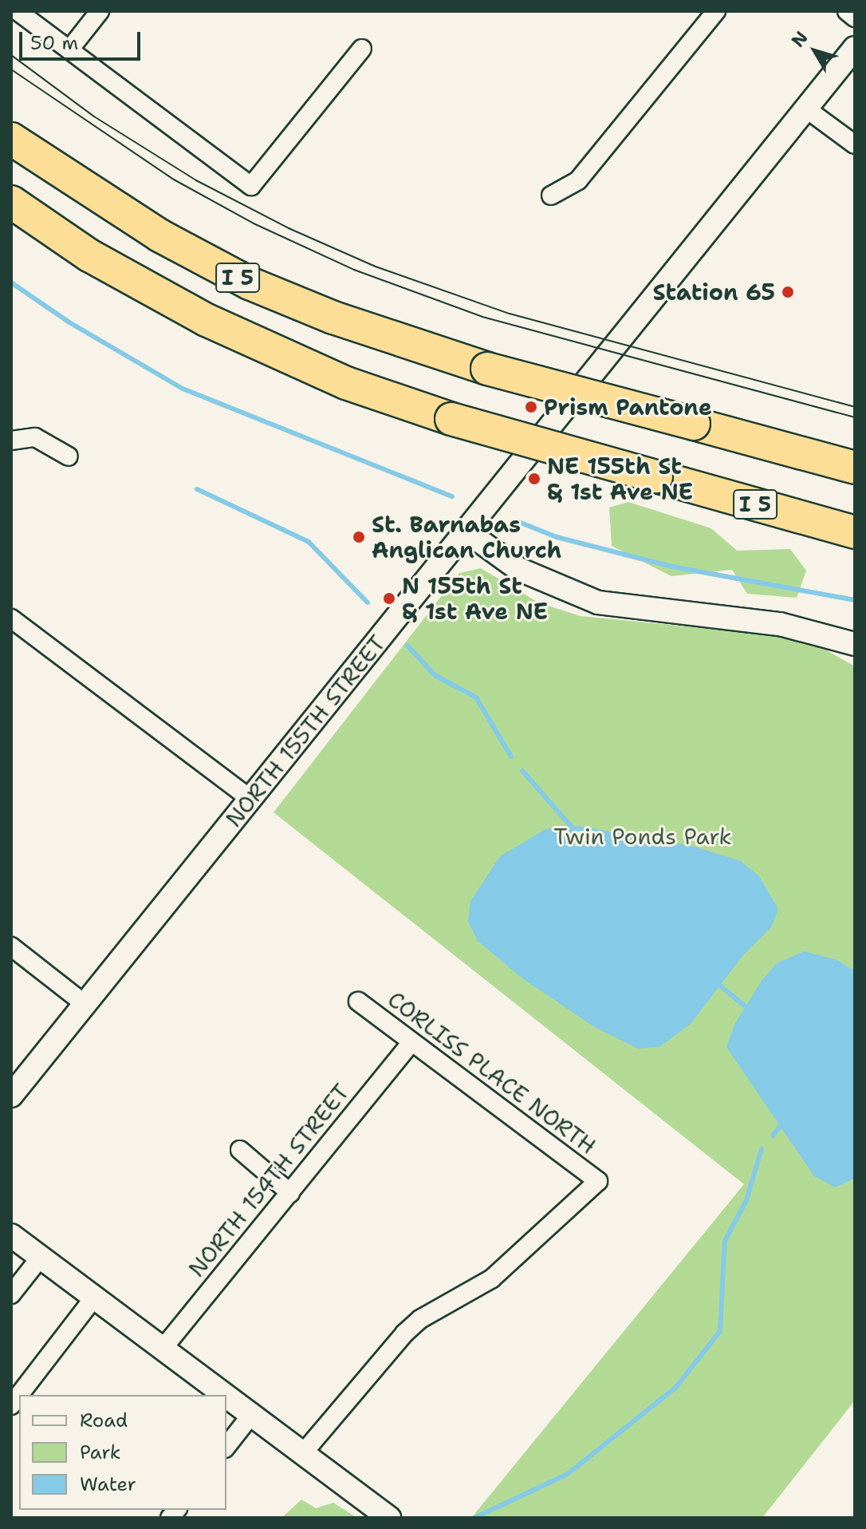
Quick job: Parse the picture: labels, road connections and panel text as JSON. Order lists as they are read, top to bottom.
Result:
{
  "streets": {
    "highway": ["I 5"],
    "street": ["NORTH 155TH STREET", "CORLISS PLACE NORTH", "NORTH 154TH STREET"]
  },
  "crossings": [
    ["CORLISS PLACE NORTH", "NORTH 154TH STREET"]
  ],
  "parks": ["Twin Ponds Park"],
  "places": [
    "Station 65",
    "Prism Pantone",
    "NE 155th St & 1st Ave NE",
    "St. Barnabas Anglican Church",
    "N 155th St & 1st Ave NE"
  ],
  "legend": ["Road", "Park", "Water"],
  "scale_bar": "50 m",
  "north": "top left"
}
